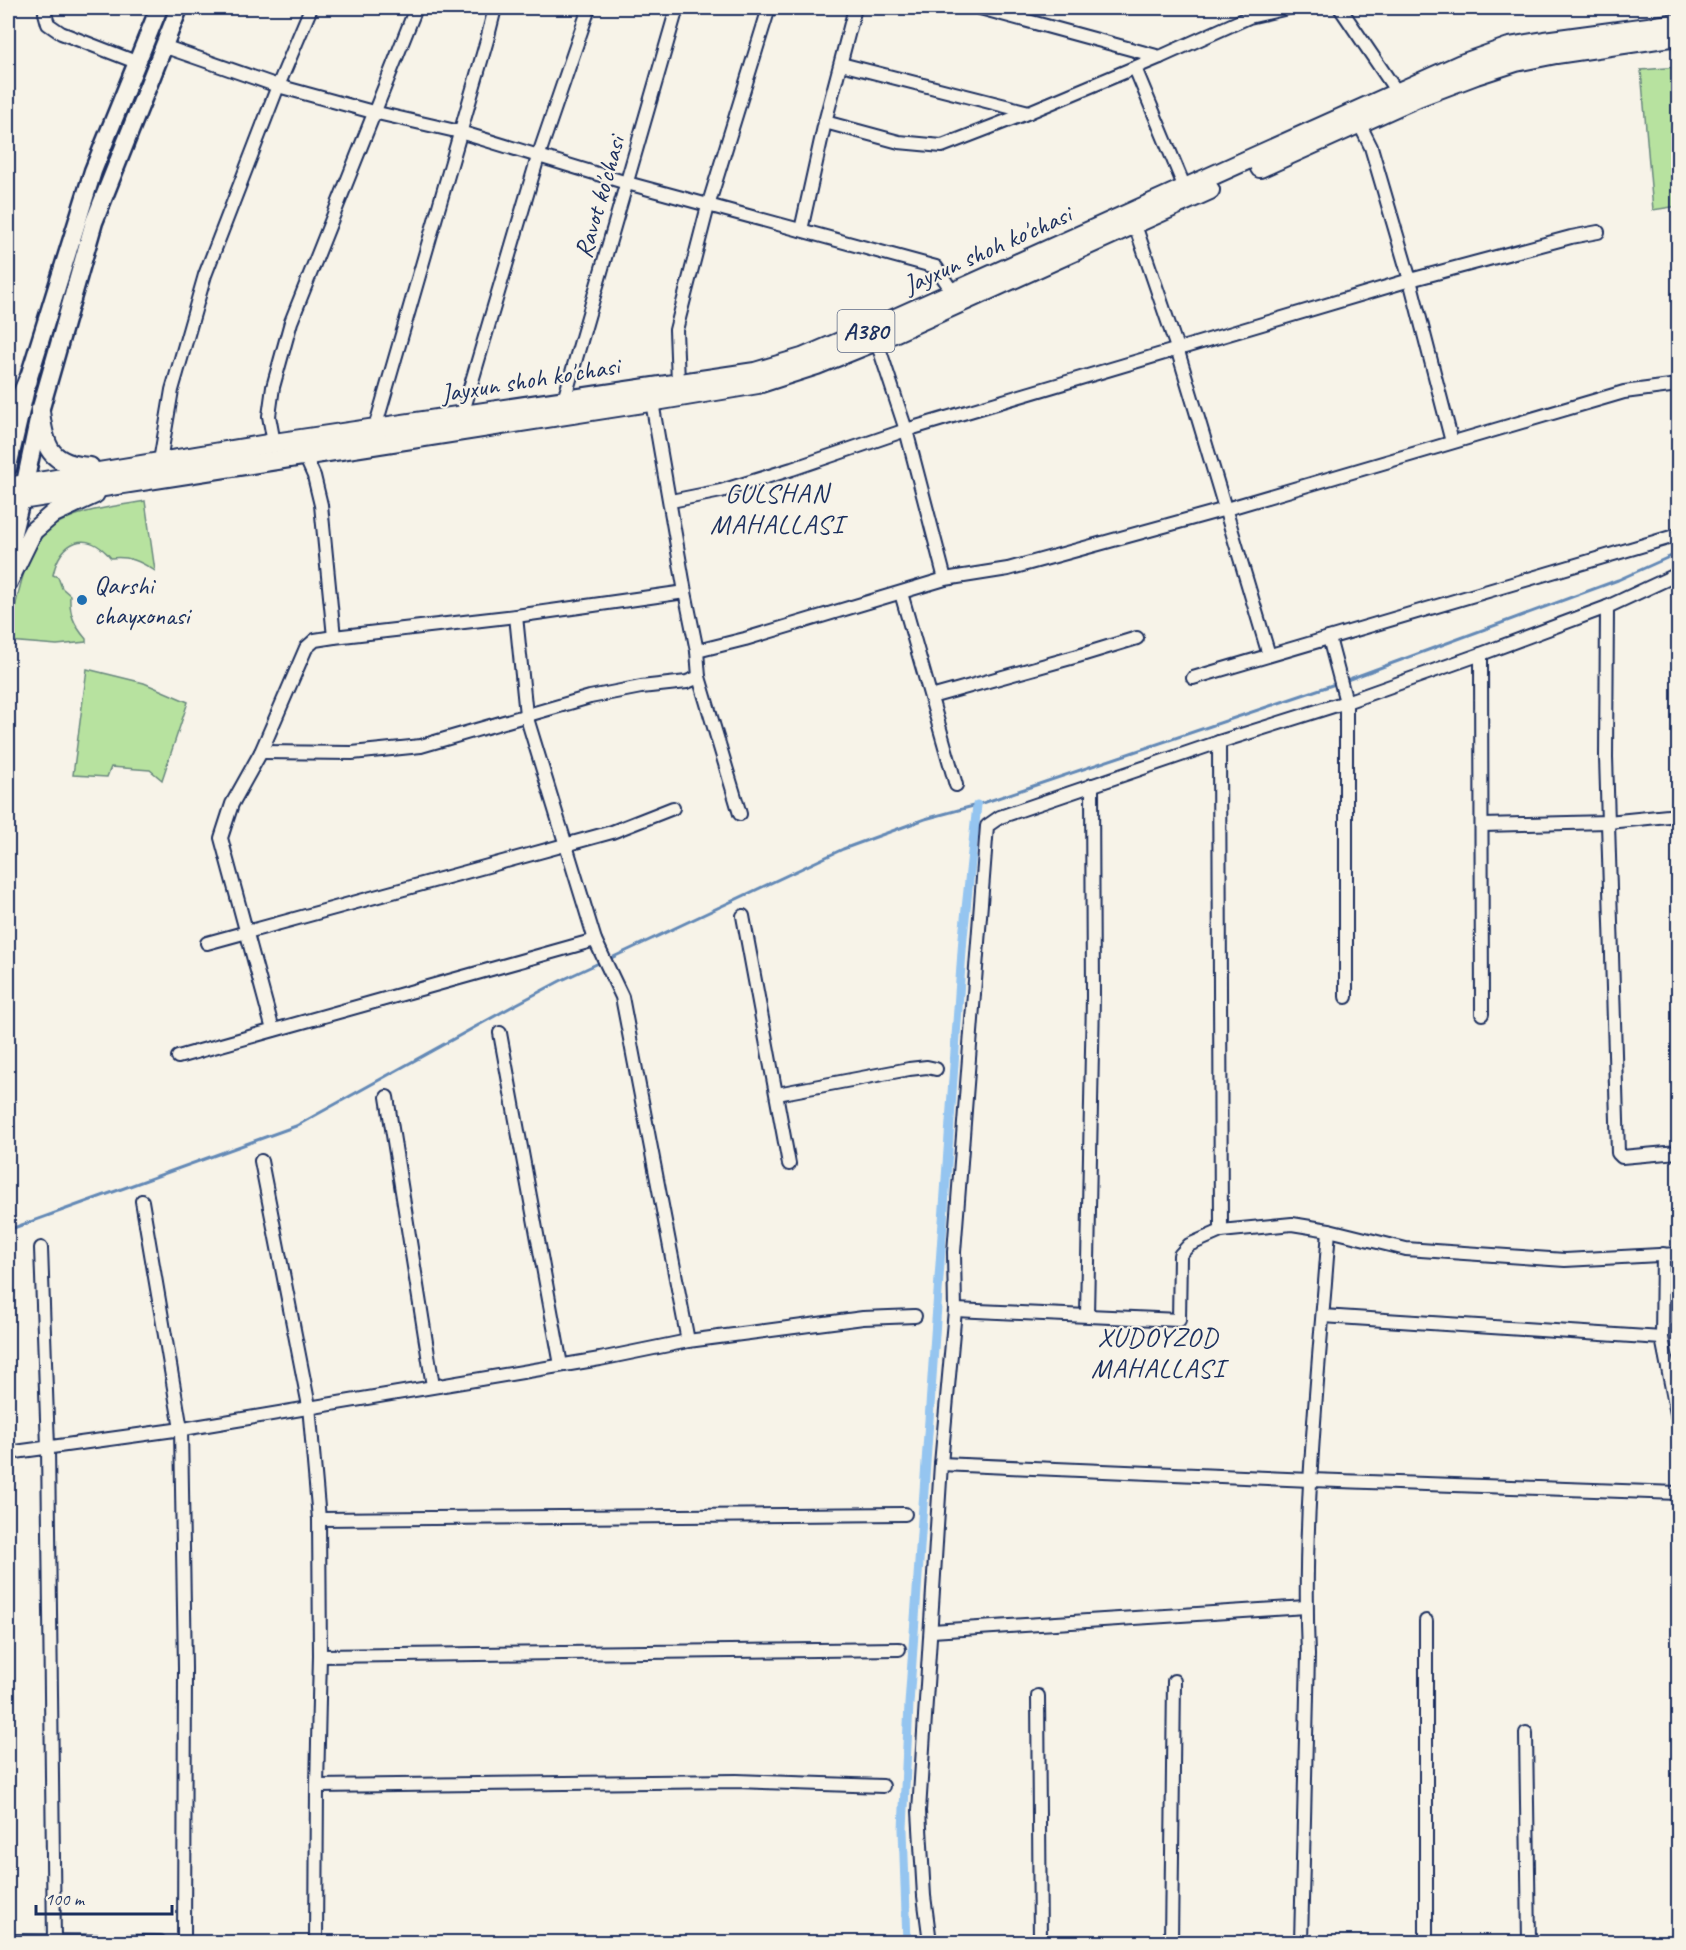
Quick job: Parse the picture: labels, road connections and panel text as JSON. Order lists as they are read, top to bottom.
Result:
{
  "streets": {
    "highway": ["Jayxun shoh ko'chasi", "A380"],
    "street": ["Ravot ko'chasi"]
  },
  "crossings": [
    ["Ravot ko'chasi", "Jayxun shoh ko'chasi"]
  ],
  "districts": ["GULSHAN MAHALLASI", "XUDOYZOD MAHALLASI"],
  "places": ["Qarshi chayxonasi"],
  "scale_bar": "100 m"
}
